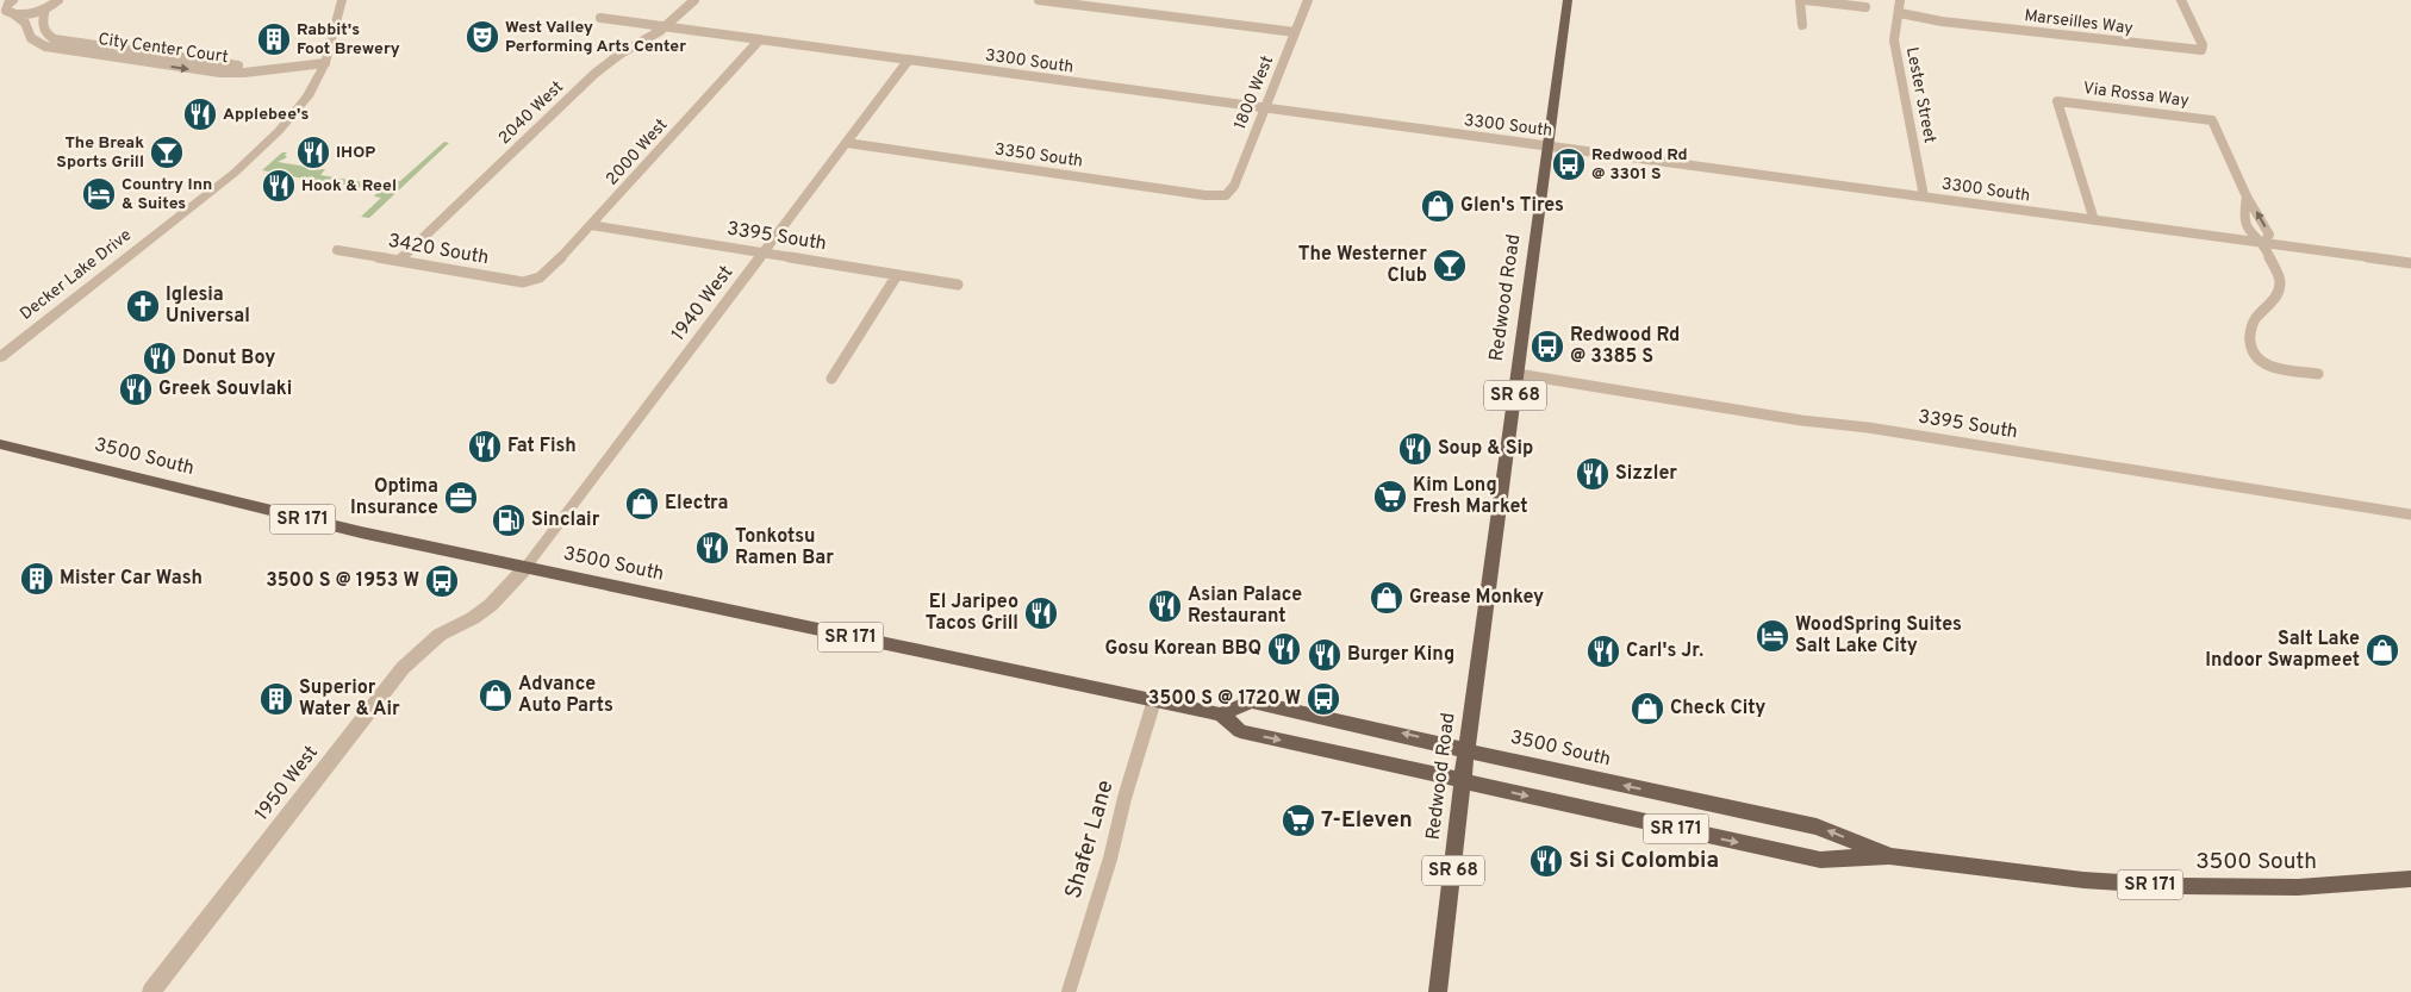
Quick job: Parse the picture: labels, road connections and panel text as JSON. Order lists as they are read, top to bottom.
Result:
{
  "streets": {
    "main road": [
      "Redwood Road",
      "SR 68",
      "3500 South",
      "SR 171"
    ],
    "street": [
      "Marseilles Way",
      "City Center Court",
      "3300 South",
      "1800 West",
      "Lester Street",
      "Via Rossa Way",
      "2040 West",
      "2000 West",
      "3350 South",
      "3395 South",
      "3420 South",
      "Decker Lake Drive",
      "1940 West",
      "1950 West",
      "Shafer Lane"
    ]
  },
  "crossings": [
    ["Marseilles Way", "Lester Street"],
    ["City Center Court", "Decker Lake Drive"],
    ["3300 South", "1800 West"],
    ["3300 South", "Lester Street"],
    ["3300 South", "Via Rossa Way"],
    ["3300 South", "2040 West"],
    ["3300 South", "2000 West"],
    ["3300 South", "Redwood Road"],
    ["3300 South", "1940 West"],
    ["1800 West", "3350 South"],
    ["2040 West", "3420 South"],
    ["2000 West", "3395 South"],
    ["2000 West", "3420 South"],
    ["3350 South", "1940 West"],
    ["3395 South", "Redwood Road"],
    ["3395 South", "1940 West"],
    ["Redwood Road", "3500 South"],
    ["1940 West", "3500 South"],
    ["1940 West", "1950 West"],
    ["3500 South", "1950 West"],
    ["3500 South", "Shafer Lane"]
  ],
  "places": {
    "theatre": ["West Valley Performing Arts Center"],
    "building": ["Rabbit's Foot Brewery", "Mister Car Wash", "Superior Water & Air"],
    "restaurant": [
      "Applebee's",
      "IHOP",
      "Hook & Reel",
      "Donut Boy",
      "Greek Souvlaki",
      "Fat Fish",
      "Soup & Sip",
      "Sizzler",
      "Tonkotsu Ramen Bar",
      "Asian Palace Restaurant",
      "El Jaripeo Tacos Grill",
      "Gosu Korean BBQ",
      "Carl's Jr.",
      "Burger King",
      "Si Si Colombia"
    ],
    "bar": ["The Break Sports Grill", "The Westerner Club"],
    "bus stop": [
      "Redwood Rd @ 3301 S",
      "Redwood Rd @ 3385 S",
      "3500 S @ 1953 W",
      "3500 S @ 1720 W"
    ],
    "hotel": ["Country Inn & Suites", "WoodSpring Suites Salt Lake City"],
    "shop": [
      "Glen's Tires",
      "Electra",
      "Grease Monkey",
      "Salt Lake Indoor Swapmeet",
      "Advance Auto Parts",
      "Check City"
    ],
    "church": ["Iglesia Universal"],
    "supermarket": ["Kim Long Fresh Market", "7-Eleven"],
    "office": ["Optima Insurance"],
    "fuel station": ["Sinclair"]
  }
}
